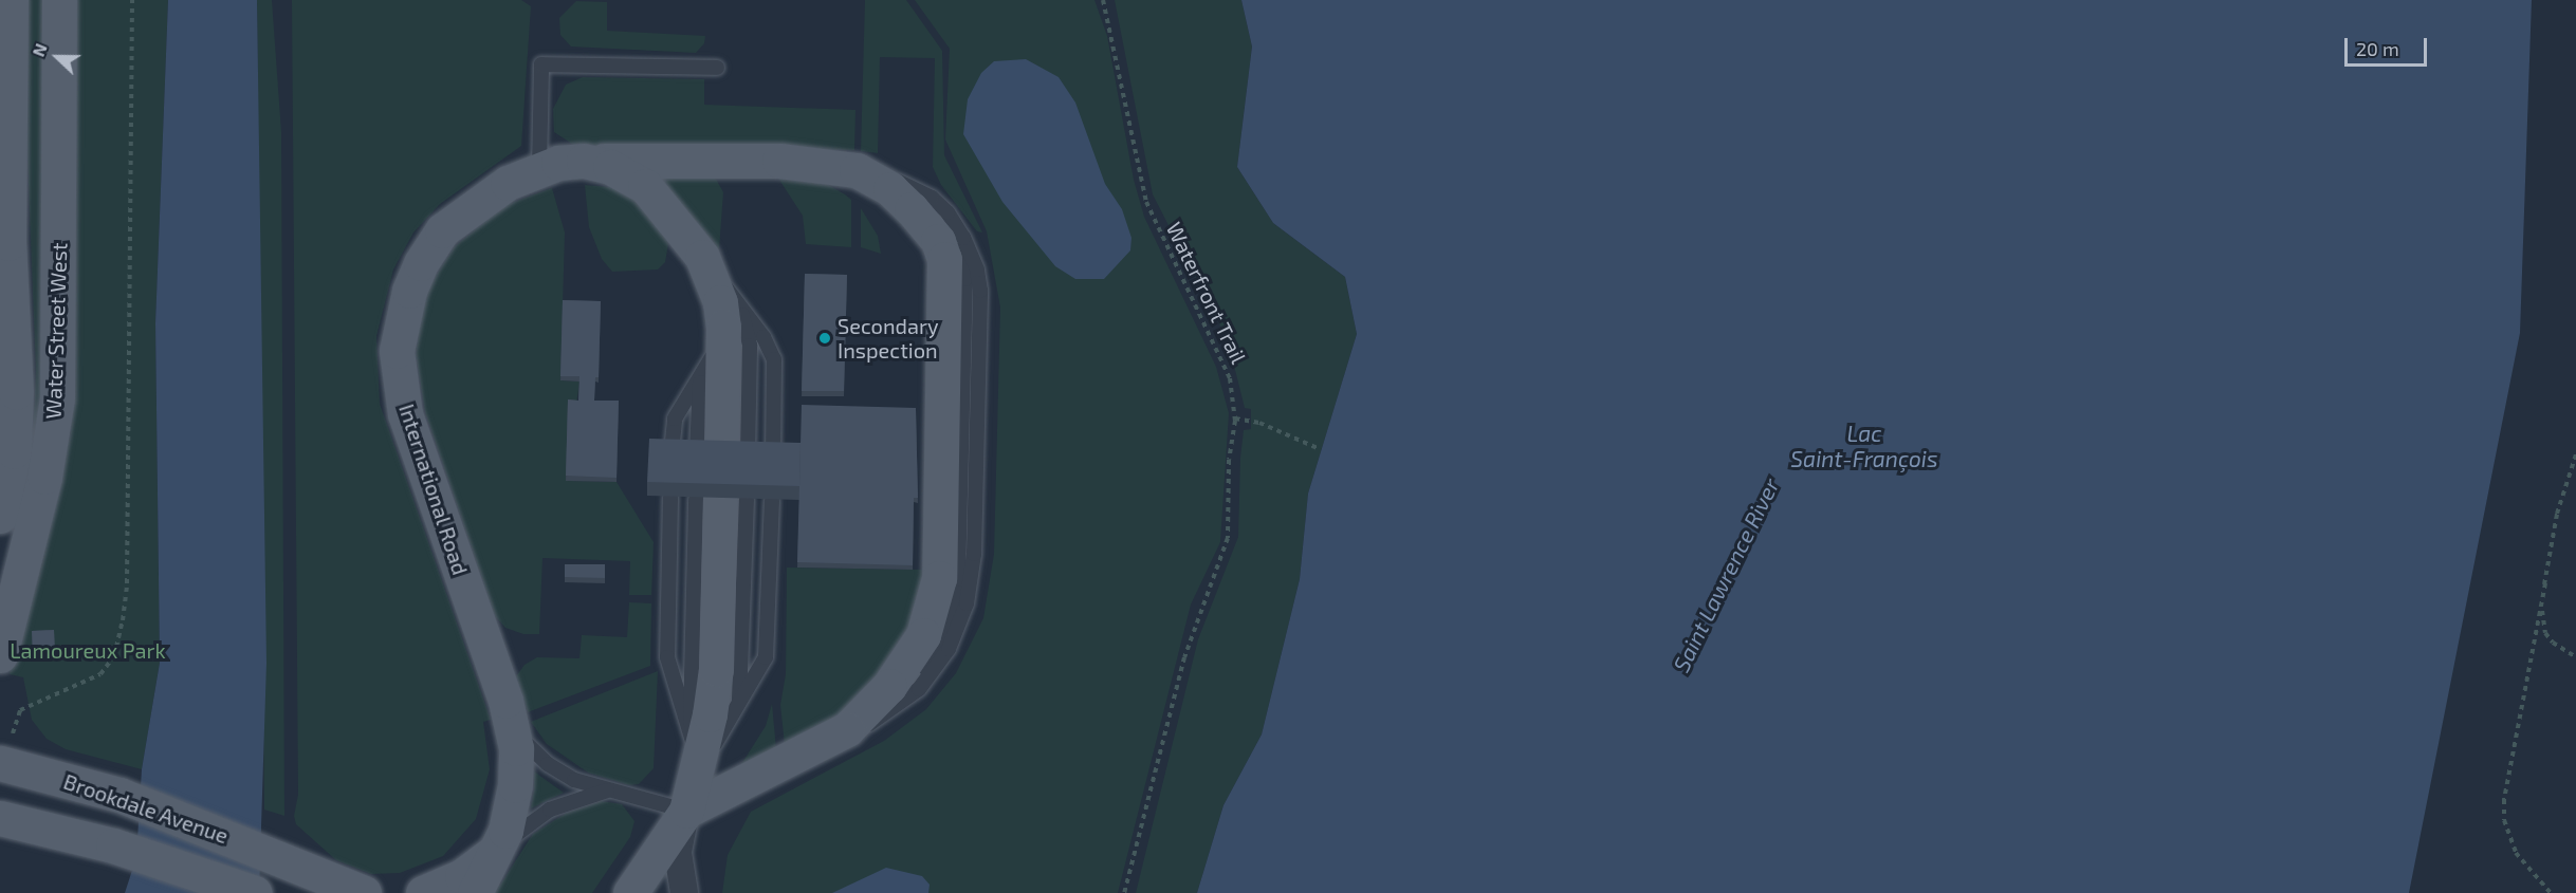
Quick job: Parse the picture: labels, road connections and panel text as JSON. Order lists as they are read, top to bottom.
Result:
{
  "streets": {
    "main road": ["Water Street West", "International Road", "Brookdale Avenue"],
    "path": ["Waterfront Trail"]
  },
  "water": ["Lac Saint-François", "Saint Lawrence River"],
  "parks": ["Lamoureux Park"],
  "places": ["Secondary Inspection"],
  "scale_bar": "20 m",
  "north": "left"
}
